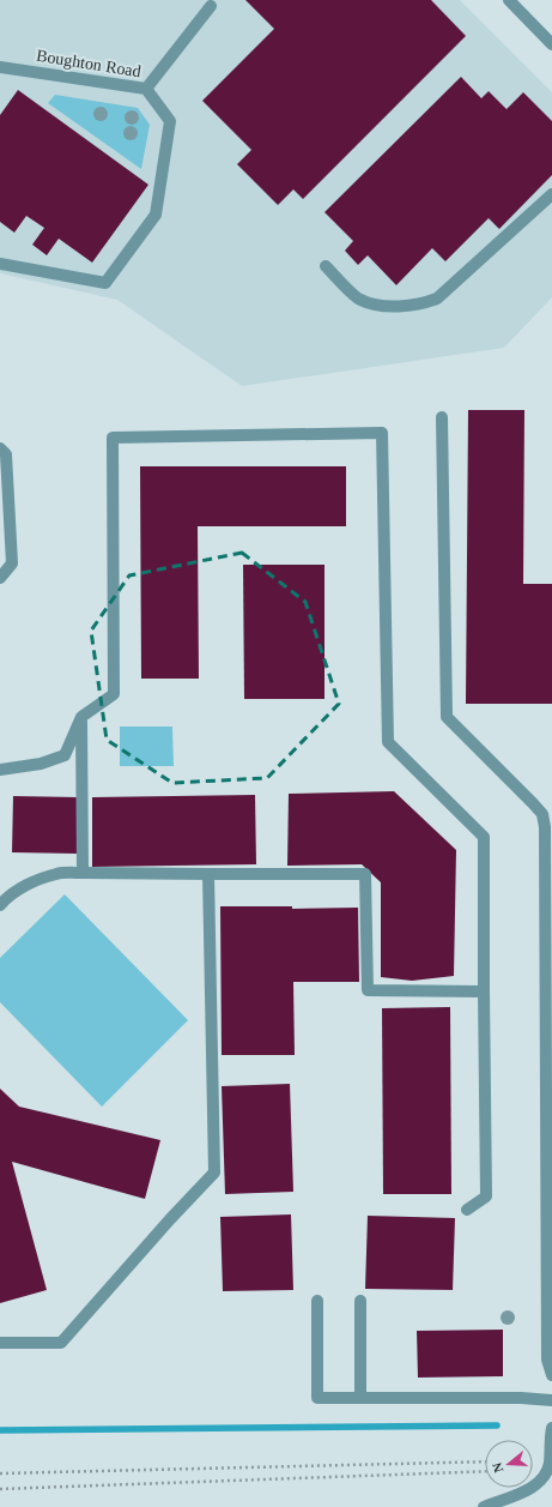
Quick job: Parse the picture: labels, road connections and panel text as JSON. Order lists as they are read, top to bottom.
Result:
{
  "streets": {
    "street": ["Boughton Road"]
  },
  "north": "left"
}
